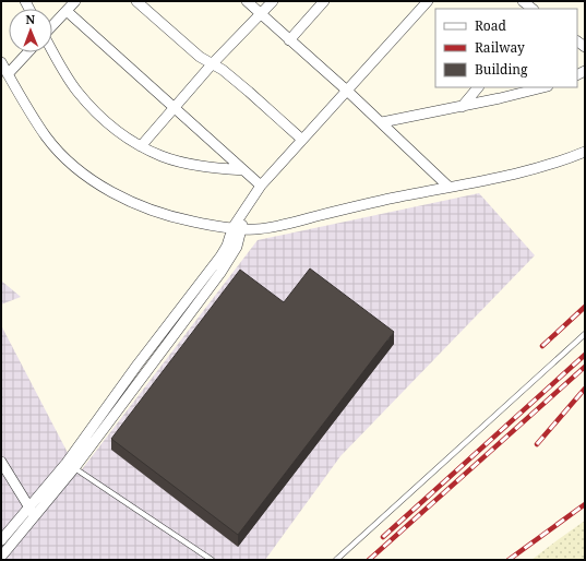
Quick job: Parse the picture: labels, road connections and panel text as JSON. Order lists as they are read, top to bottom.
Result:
{
  "legend": ["Road", "Railway", "Building"],
  "north": "top"
}
